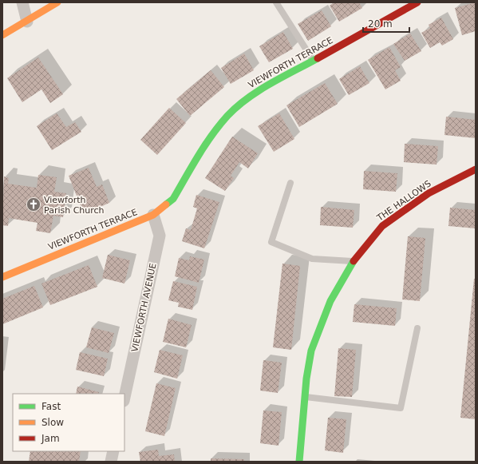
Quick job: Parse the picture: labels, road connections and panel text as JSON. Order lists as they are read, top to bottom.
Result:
{
  "streets": {
    "street": ["VIEWFORTH TERRACE", "THE HALLOWS", "VIEWFORTH AVENUE"]
  },
  "crossings": [
    ["VIEWFORTH TERRACE", "VIEWFORTH AVENUE"]
  ],
  "places": {
    "church": ["Viewforth Parish Church"]
  },
  "legend": ["Fast", "Slow", "Jam"],
  "scale_bar": "20 m"
}
